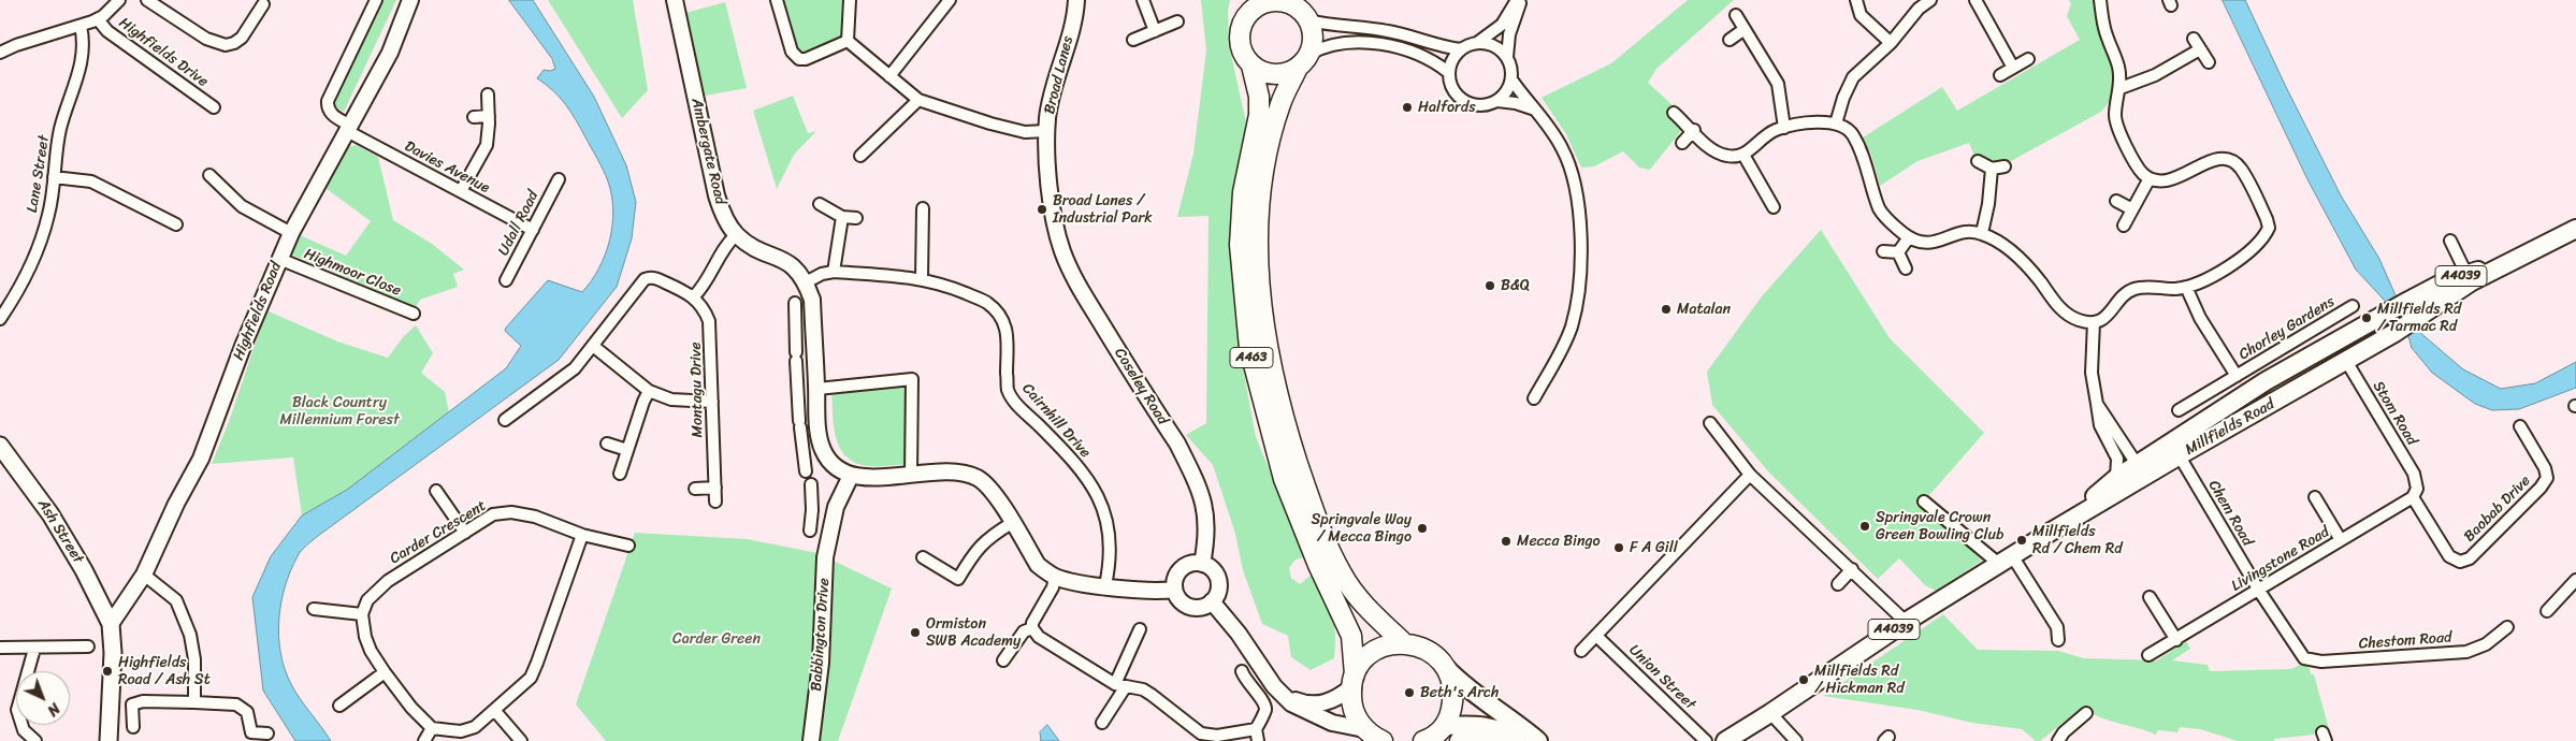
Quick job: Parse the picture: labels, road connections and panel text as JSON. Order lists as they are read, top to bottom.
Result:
{
  "streets": {
    "highway": ["A463"],
    "main road": ["A4039", "Millfields Road", "Ash Street"],
    "street": [
      "Highfields Drive",
      "Broad Lanes",
      "Ambergate Road",
      "Davies Avenue",
      "Lane Street",
      "Udall Road",
      "Highmoor Close",
      "Highfields Road",
      "Chorley Gardens",
      "Coseley Road",
      "Montagu Drive",
      "Stom Road",
      "Cairnhill Drive",
      "Baobab Drive",
      "Chem Road",
      "Carder Crescent",
      "Livingstone Road",
      "Babbington Drive",
      "Chestom Road",
      "Union Street"
    ]
  },
  "crossings": [
    ["Broad Lanes", "Coseley Road"],
    ["Ambergate Road", "Cairnhill Drive"],
    ["Ambergate Road", "Babbington Drive"],
    ["Davies Avenue", "Udall Road"],
    ["Davies Avenue", "Highfields Road"],
    ["Highmoor Close", "Highfields Road"],
    ["A4039", "Millfields Road"],
    ["Highfields Road", "Ash Street"],
    ["Stom Road", "Millfields Road"],
    ["Stom Road", "Baobab Drive"],
    ["Stom Road", "Livingstone Road"],
    ["Millfields Road", "Chem Road"],
    ["Baobab Drive", "Livingstone Road"],
    ["Chem Road", "Livingstone Road"],
    ["Chem Road", "Chestom Road"]
  ],
  "parks": ["Black Country Millennium Forest", "Carder Green"],
  "places": [
    "Halfords",
    "Broad Lanes / Industrial Park",
    "B&Q",
    "Matalan",
    "Millfields Rd / Tarmac Rd",
    "Springvale Crown Green Bowling Club",
    "Springvale Way / Mecca Bingo",
    "Millfields Rd / Chem Rd",
    "Mecca Bingo",
    "F A Gill",
    "Ormiston SWB Academy",
    "Highfields Road / Ash St",
    "Millfields Rd / Hickman Rd",
    "Beth's Arch"
  ],
  "north": "bottom right"
}
